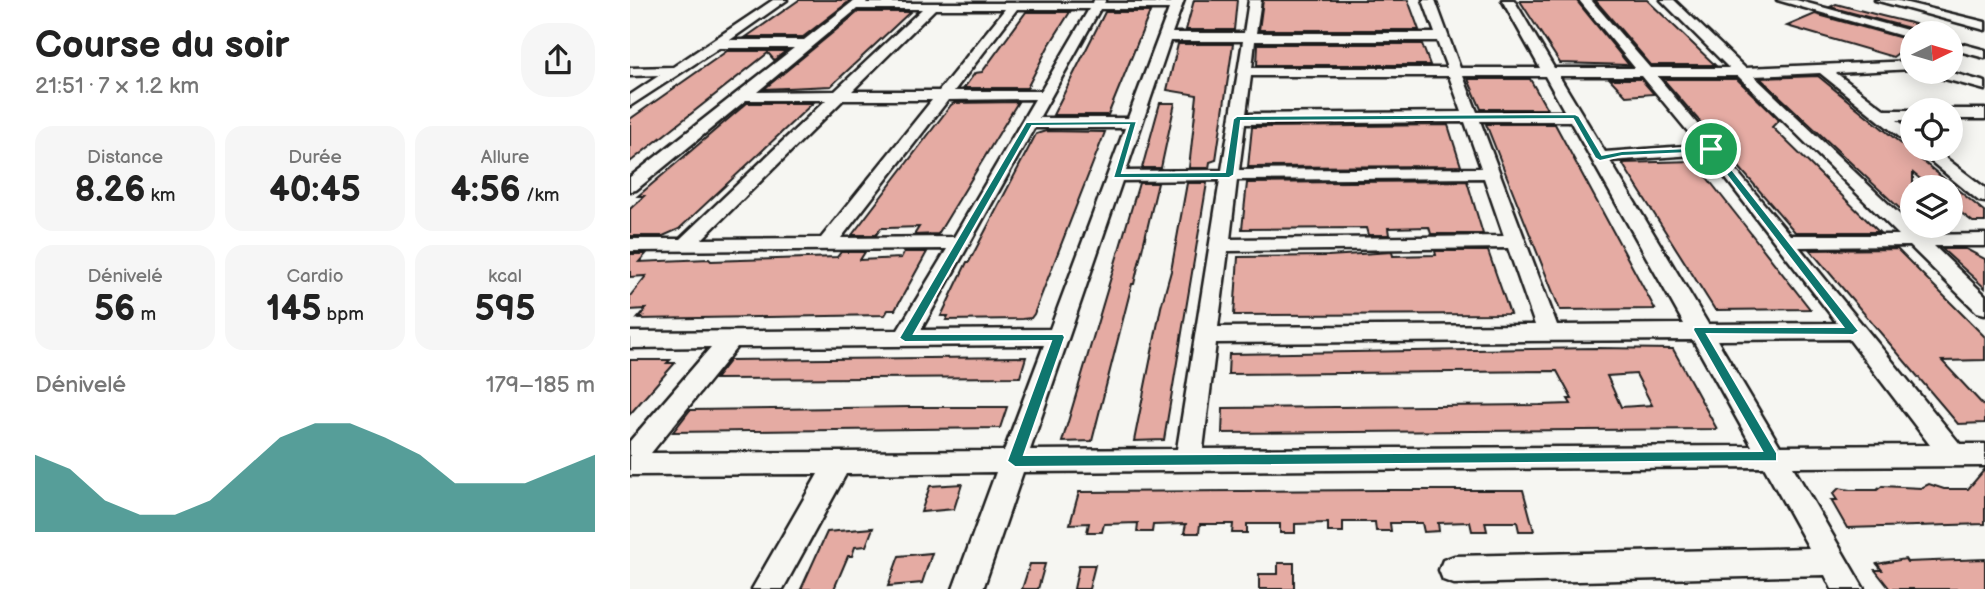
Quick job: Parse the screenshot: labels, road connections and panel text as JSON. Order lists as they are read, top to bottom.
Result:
{
  "north": "right",
  "page": {
    "heading": ["Course du soir", "21:51 · 7 × 1.2 km"],
    "stats": [
      ["Distance", "8.26 km"],
      ["Durée", "40:45"],
      ["Allure", "4:56 /km"],
      ["Dénivelé", "56 m"],
      ["Cardio", "145 bpm"],
      ["kcal", "595"]
    ],
    "chart": ["Dénivelé", "179–185 m"]
  }
}
